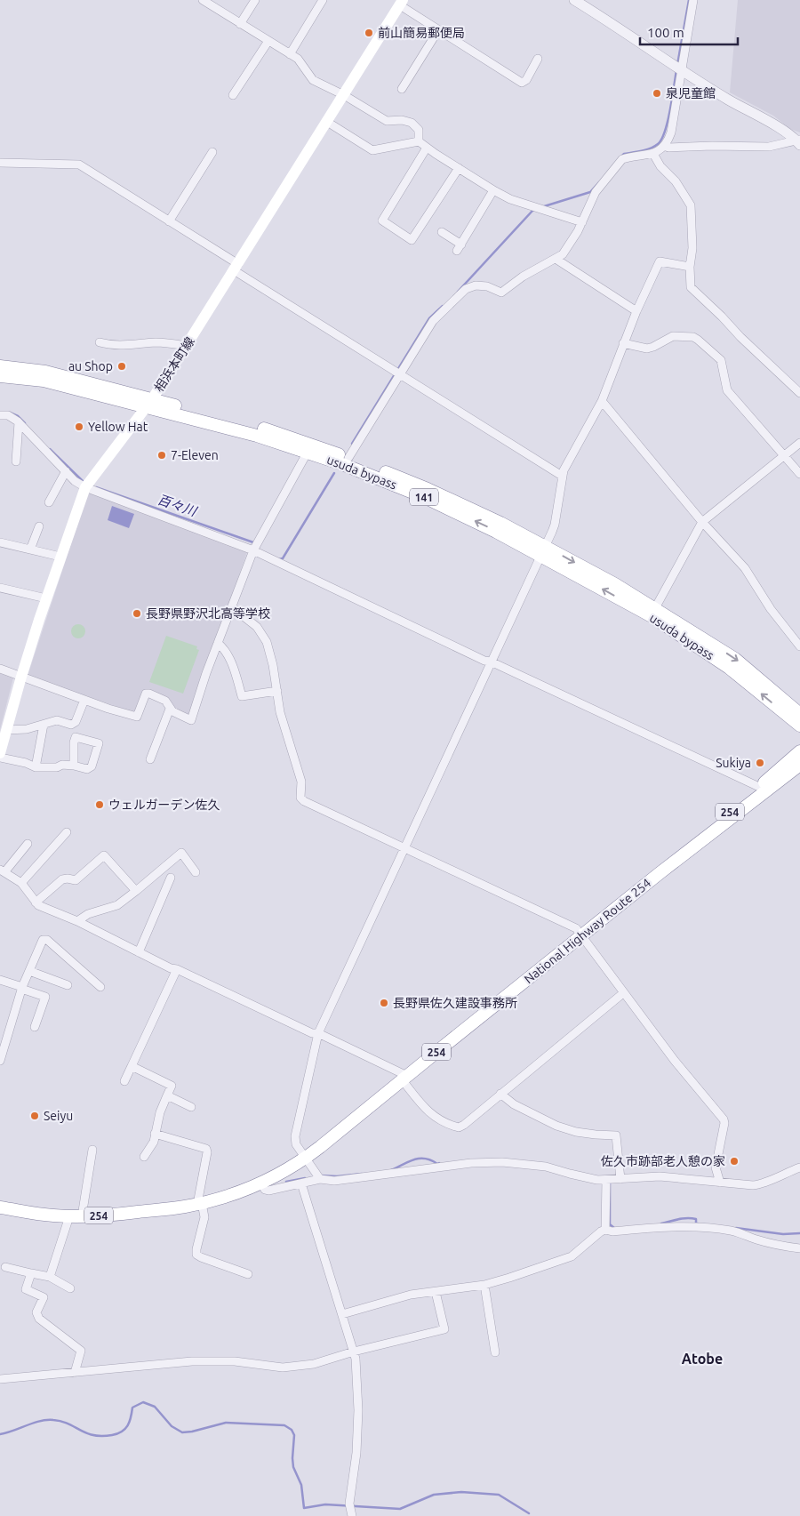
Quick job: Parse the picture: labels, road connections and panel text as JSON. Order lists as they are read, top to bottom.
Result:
{
  "streets": {
    "highway": [
      "usuda bypass",
      "141",
      "254",
      "National Highway Route 254"
    ],
    "main road": ["相浜本町線"]
  },
  "crossings": [
    ["相浜本町線", "usuda bypass"]
  ],
  "districts": ["Atobe"],
  "water": ["百々川"],
  "places": [
    "前山簡易郵便局",
    "泉児童館",
    "au Shop",
    "Yellow Hat",
    "7-Eleven",
    "長野県野沢北高等学校",
    "Sukiya",
    "ウェルガーデン佐久",
    "長野県佐久建設事務所",
    "Seiyu",
    "佐久市跡部老人憩の家"
  ],
  "scale_bar": "100 m"
}
